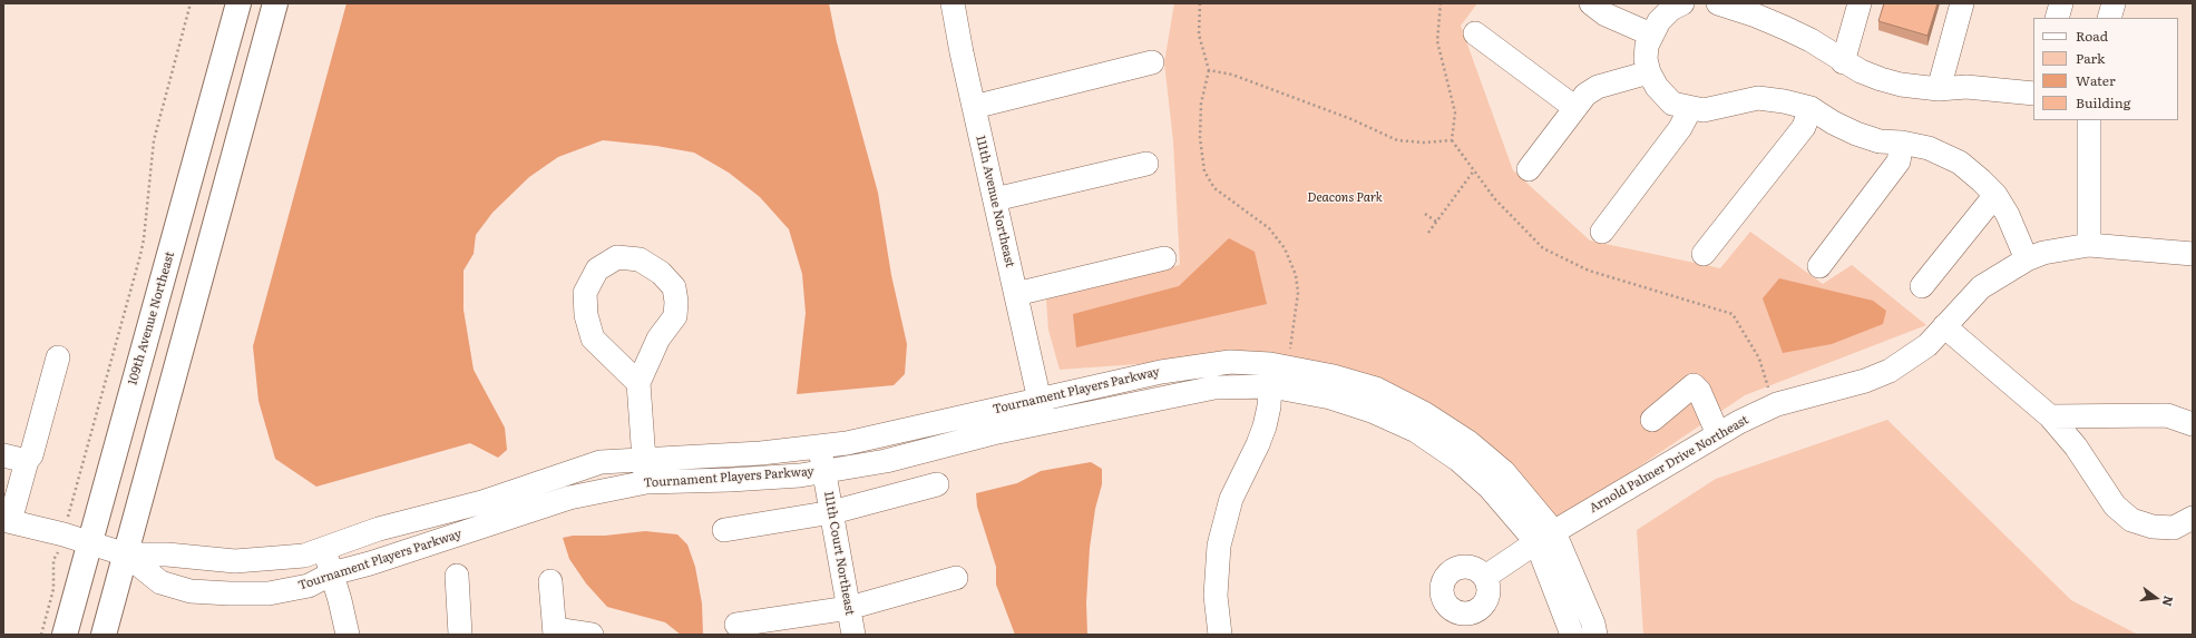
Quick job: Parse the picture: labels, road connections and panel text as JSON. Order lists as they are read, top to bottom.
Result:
{
  "streets": {
    "main road": ["109th Avenue Northeast"],
    "street": [
      "111th Avenue Northeast",
      "Tournament Players Parkway",
      "Arnold Palmer Drive Northeast",
      "111th Court Northeast"
    ]
  },
  "crossings": [
    ["111th Avenue Northeast", "Tournament Players Parkway"],
    ["Tournament Players Parkway", "Arnold Palmer Drive Northeast"],
    ["Tournament Players Parkway", "111th Court Northeast"]
  ],
  "parks": ["Deacons Park"],
  "legend": [
    "Road",
    "Park",
    "Water",
    "Building"
  ],
  "north": "right"
}
